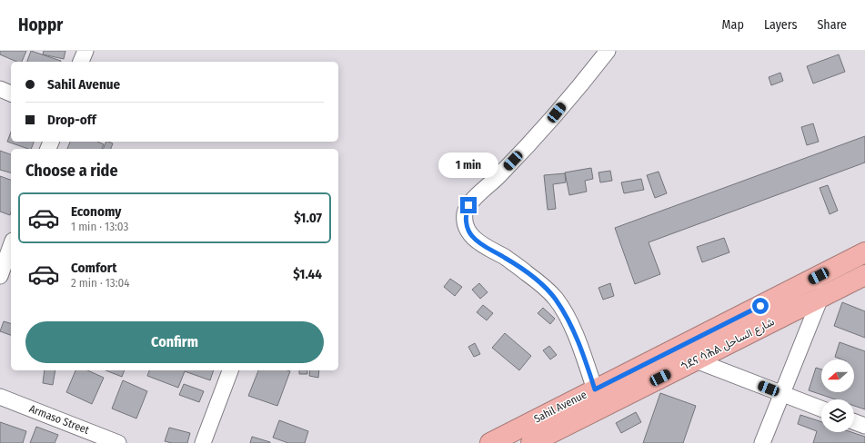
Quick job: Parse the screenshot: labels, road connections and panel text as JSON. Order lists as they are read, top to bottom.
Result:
{
  "streets": {
    "highway": ["ጎደና ሳሕል شارع الساحل", "Sahil Avenue"],
    "street": ["Armaso Street"]
  },
  "north": "left",
  "page": {
    "header": "Hoppr",
    "nav": ["Map", "Layers", "Share"],
    "banner": ["Sahil Avenue", "Drop-off"],
    "heading": "Choose a ride",
    "bubble": "1 min",
    "list": [
      {
        "name": "Economy",
        "note": "1 min · 13:03",
        "value": "$1.07"
      },
      {
        "name": "Comfort",
        "note": "2 min · 13:04",
        "value": "$1.44"
      }
    ],
    "buttons": "Confirm"
  }
}
